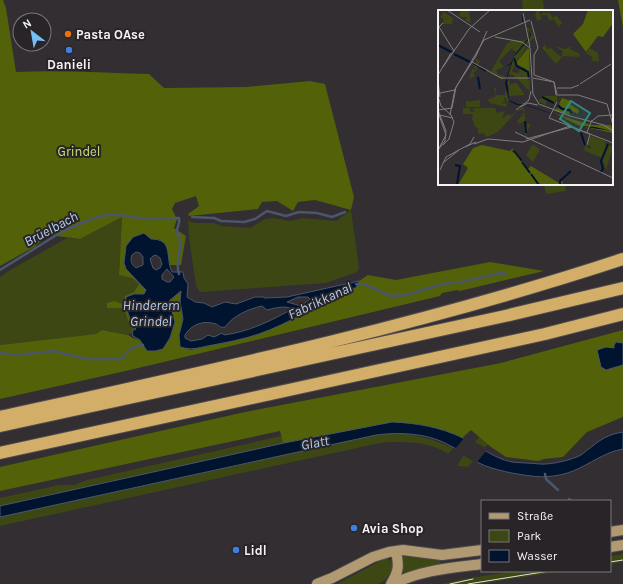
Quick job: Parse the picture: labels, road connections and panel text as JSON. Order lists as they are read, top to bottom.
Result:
{
  "water": [
    "Brüelbach",
    "Fabrikkanal",
    "Hinderem Grindel",
    "Glatt"
  ],
  "parks": ["Grindel"],
  "places": [
    "Pasta OAse",
    "Danieli",
    "Avia Shop",
    "Lidl"
  ],
  "legend": ["Straße", "Park", "Wasser"],
  "north": "top left"
}
